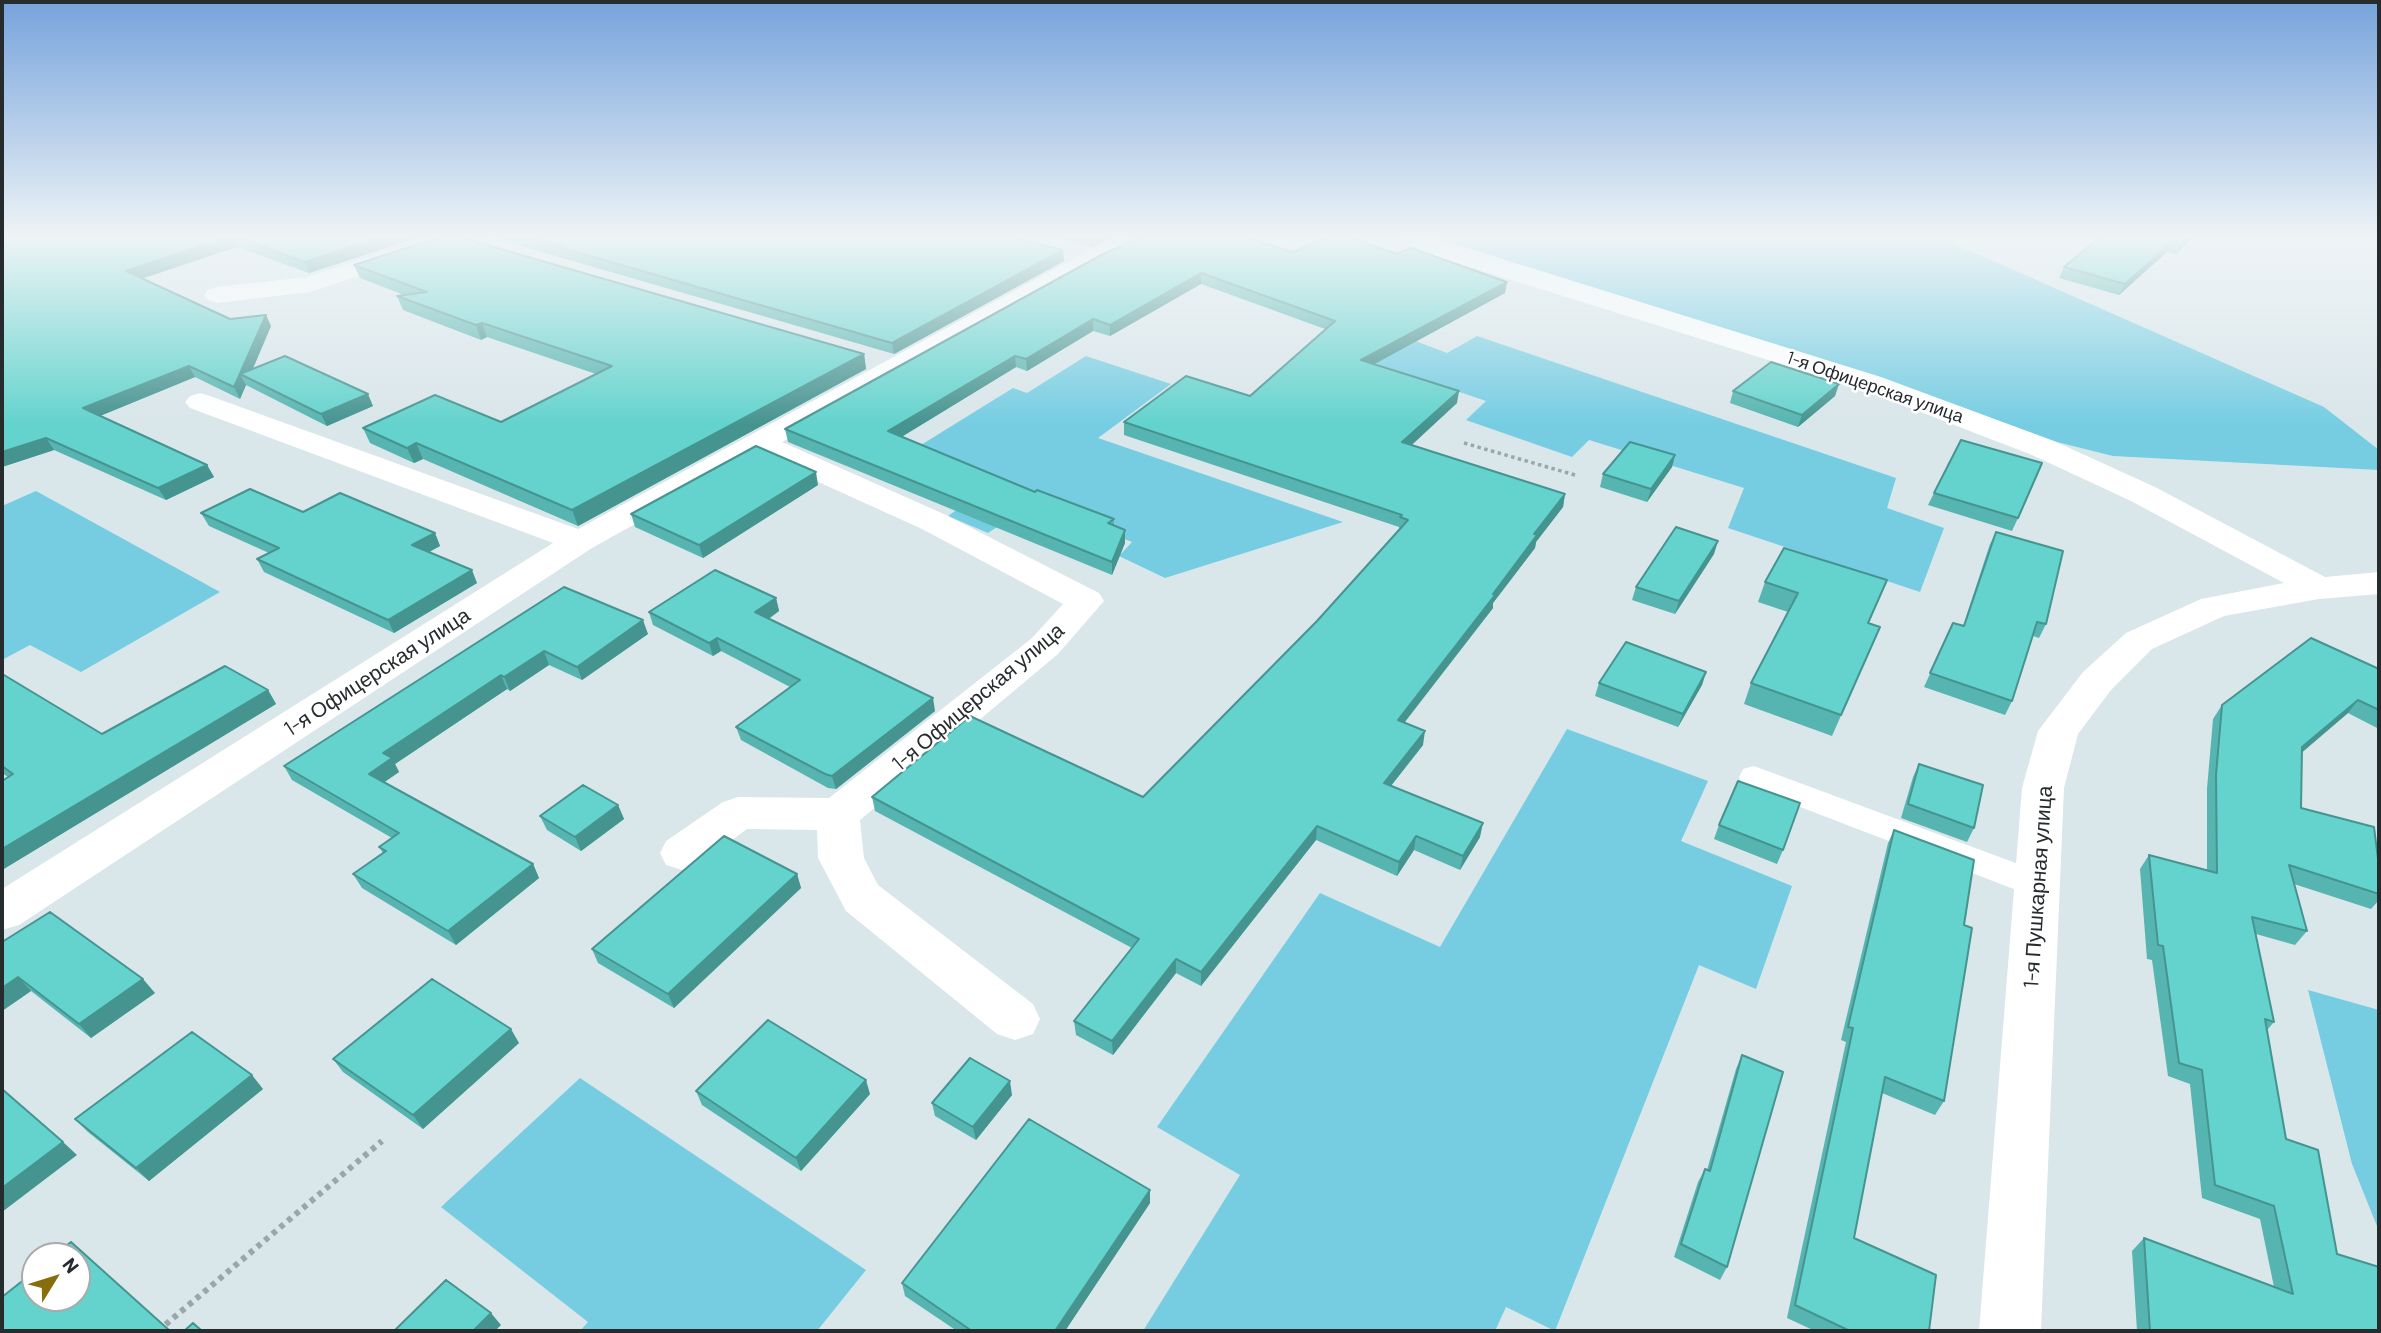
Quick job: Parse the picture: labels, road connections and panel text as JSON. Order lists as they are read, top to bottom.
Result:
{
  "streets": {
    "street": ["1-я Офицерская улица", "1-я Пушкарная улица"]
  },
  "crossings": [
    ["1-я Офицерская улица", "1-я Пушкарная улица"]
  ],
  "north": "top right"
}
